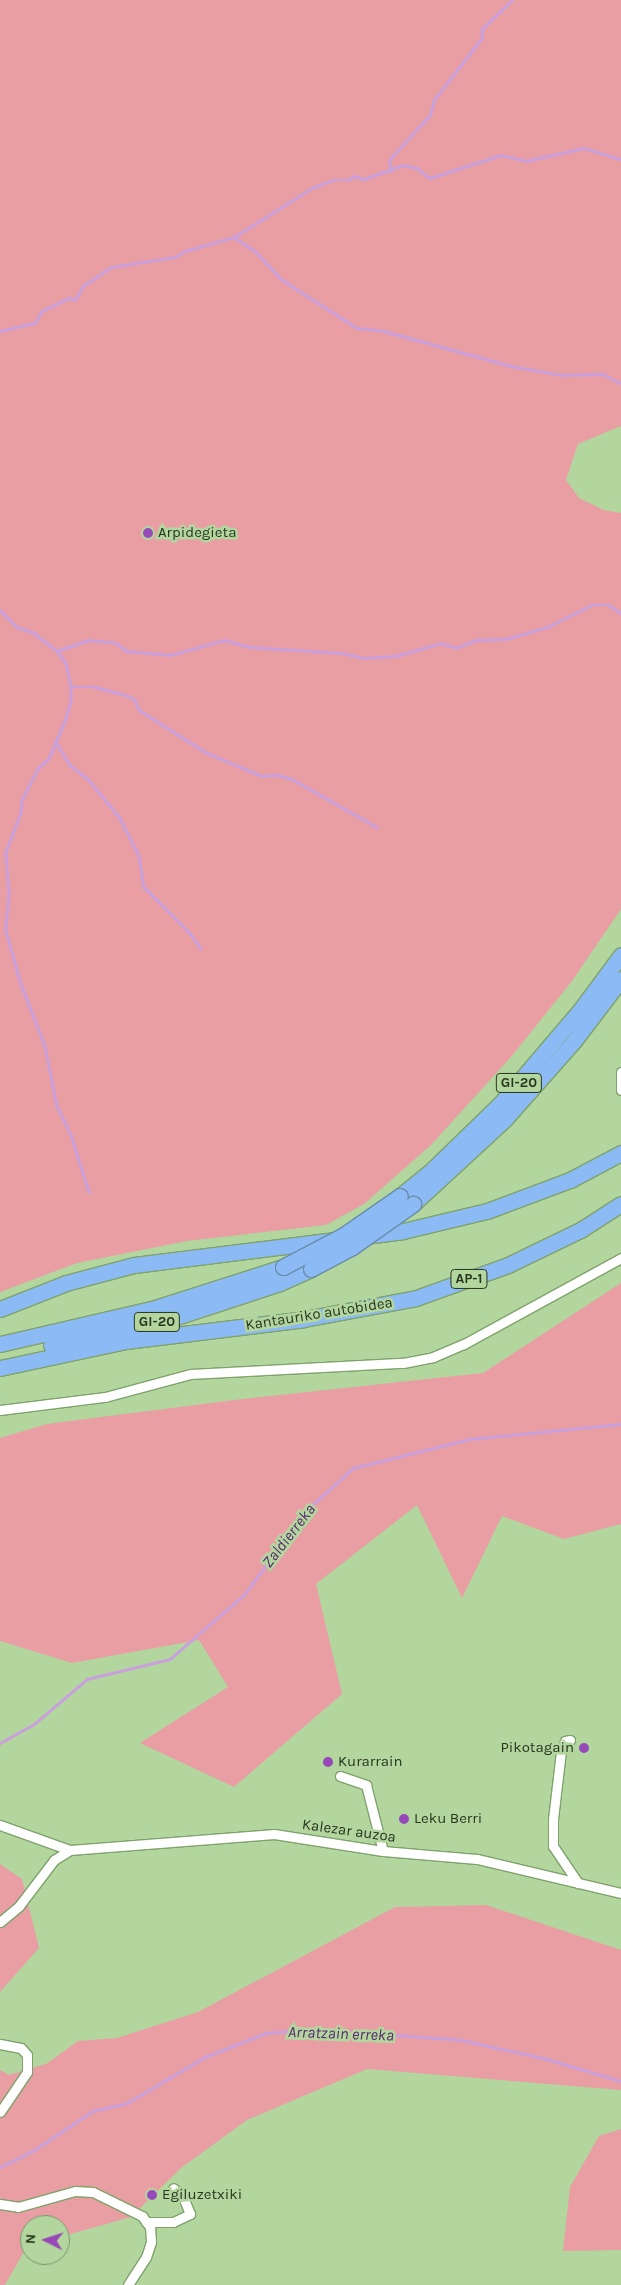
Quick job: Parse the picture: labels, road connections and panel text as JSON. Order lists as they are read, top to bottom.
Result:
{
  "streets": {
    "highway": ["GI-20", "AP-1", "Kantauriko autobidea"],
    "street": ["Kalezar auzoa"]
  },
  "water": ["Zaldierreka", "Arratzain erreka"],
  "places": [
    "Arpidegieta",
    "Pikotagain",
    "Kurarrain",
    "Leku Berri",
    "Egiluzetxiki"
  ],
  "north": "left"
}
